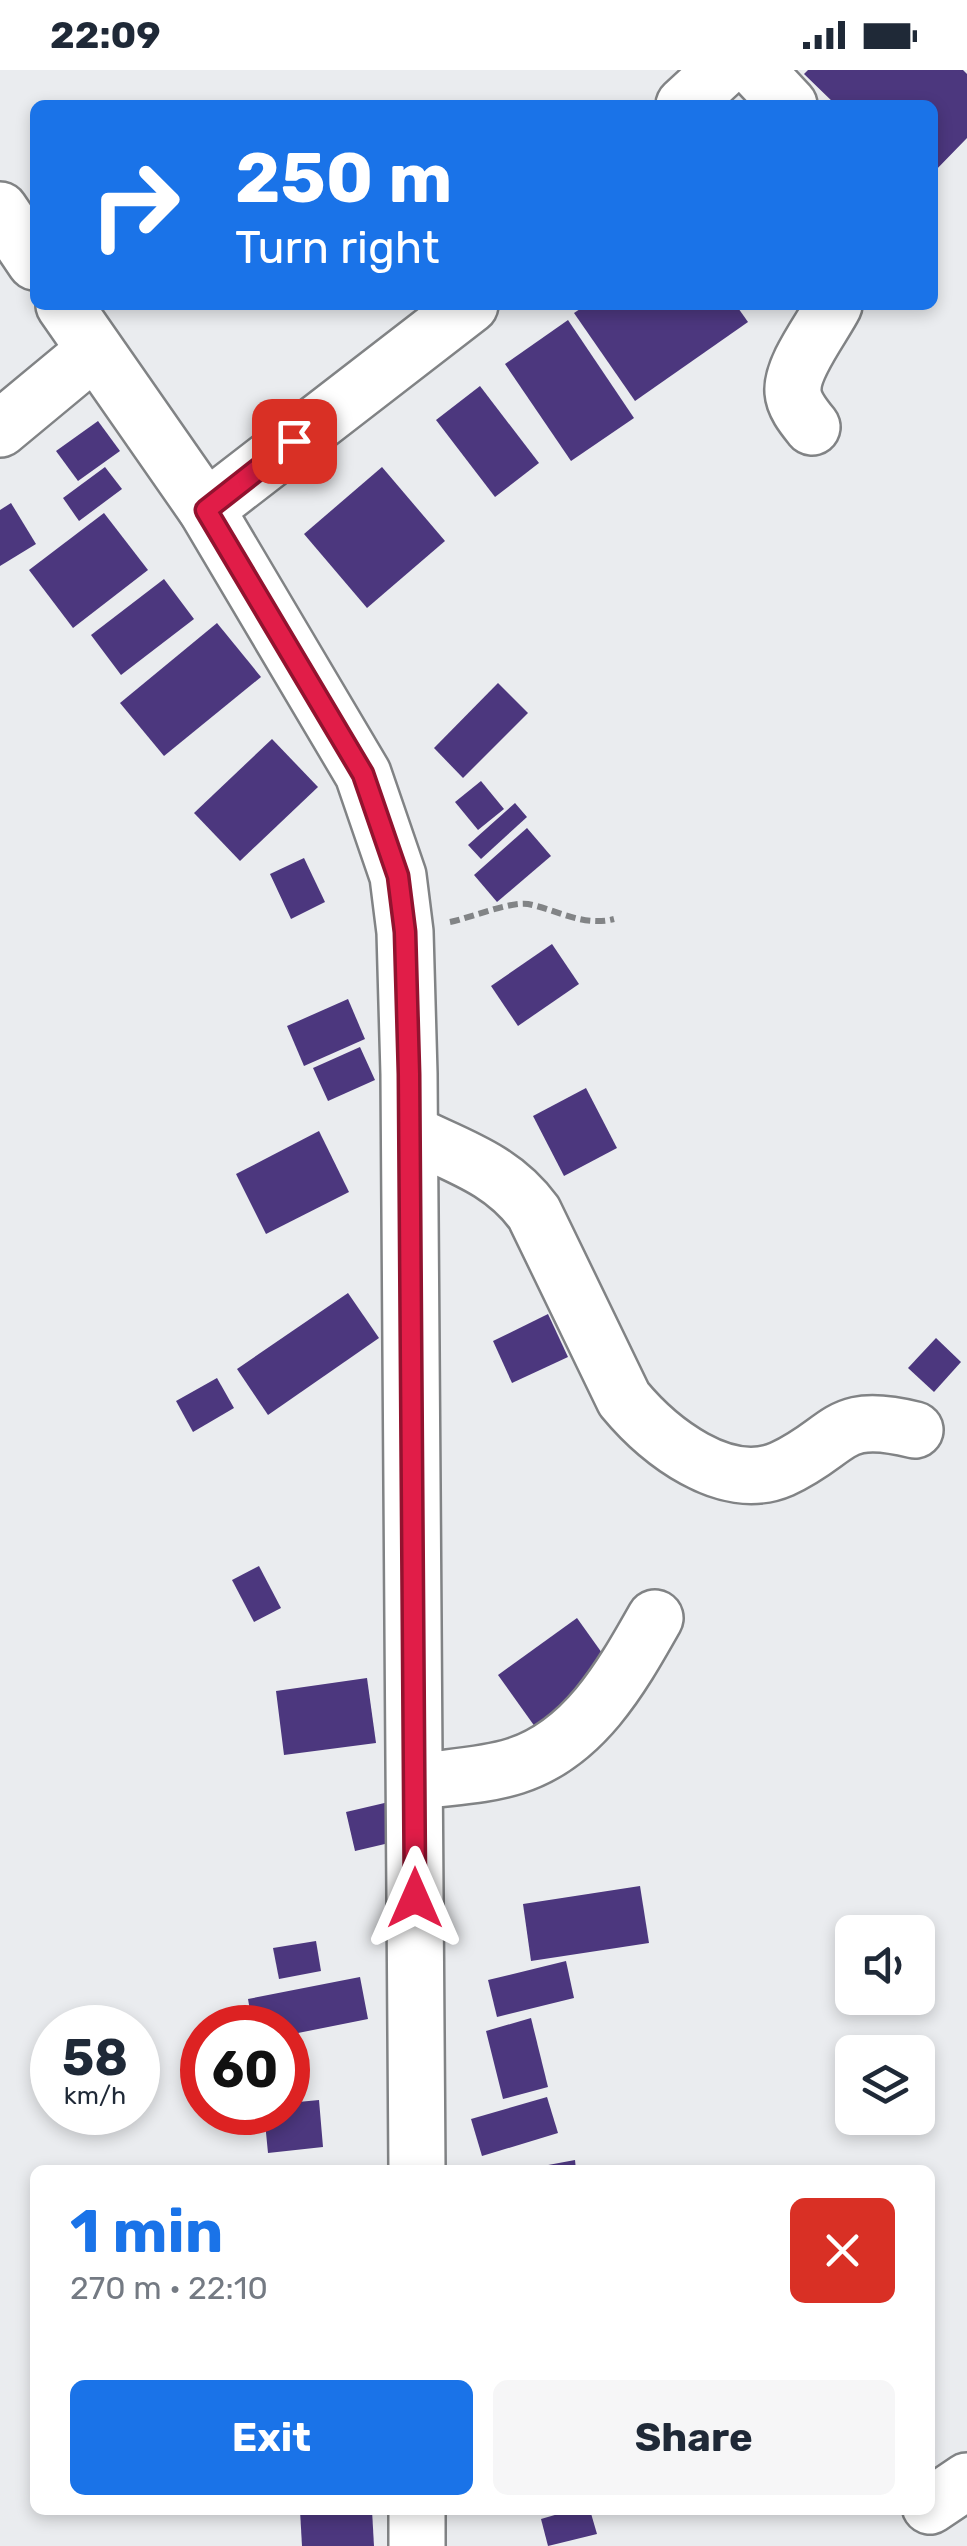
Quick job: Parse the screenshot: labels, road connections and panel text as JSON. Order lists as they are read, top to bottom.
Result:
{
  "page": {
    "status": "22:09",
    "turn": ["250 m", "Turn right"],
    "speed": "58 km/h",
    "limit": "60",
    "heading": ["1 min", "270 m · 22:10"],
    "buttons": ["Exit", "Share"]
  }
}
